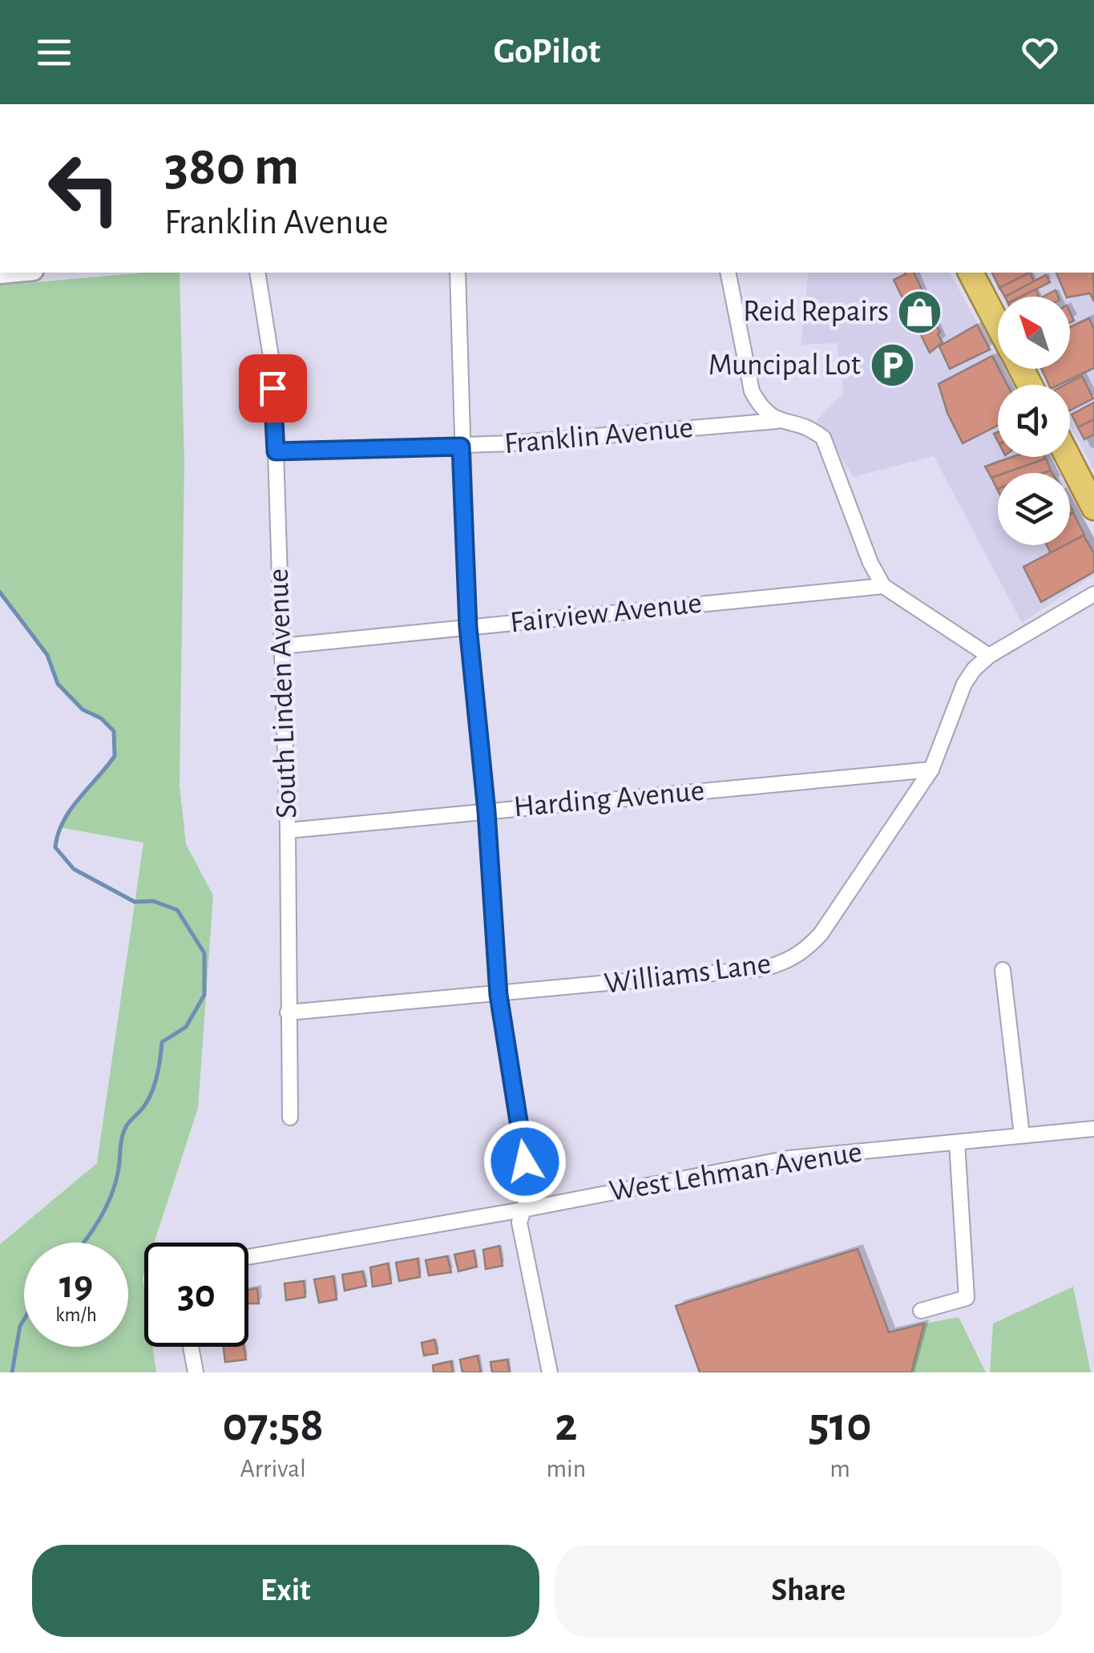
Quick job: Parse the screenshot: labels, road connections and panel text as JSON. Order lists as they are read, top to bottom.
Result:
{
  "streets": {
    "street": [
      "Franklin Avenue",
      "Fairview Avenue",
      "South Linden Avenue",
      "Harding Avenue",
      "Williams Lane",
      "West Lehman Avenue"
    ]
  },
  "crossings": [
    ["Franklin Avenue", "South Linden Avenue"],
    ["Fairview Avenue", "South Linden Avenue"],
    ["South Linden Avenue", "Harding Avenue"],
    ["South Linden Avenue", "Williams Lane"],
    ["Harding Avenue", "Williams Lane"]
  ],
  "places": {
    "shop": ["Reid Repairs"],
    "parking": ["Muncipal Lot"]
  },
  "north": "top left",
  "page": {
    "header": "GoPilot",
    "turn": ["380 m", "Franklin Avenue"],
    "speed": "19 km/h",
    "limit": "30",
    "eta": [
      "07:58",
      "Arrival",
      "2",
      "min",
      "510",
      "m"
    ],
    "buttons": ["Exit", "Share"]
  }
}
